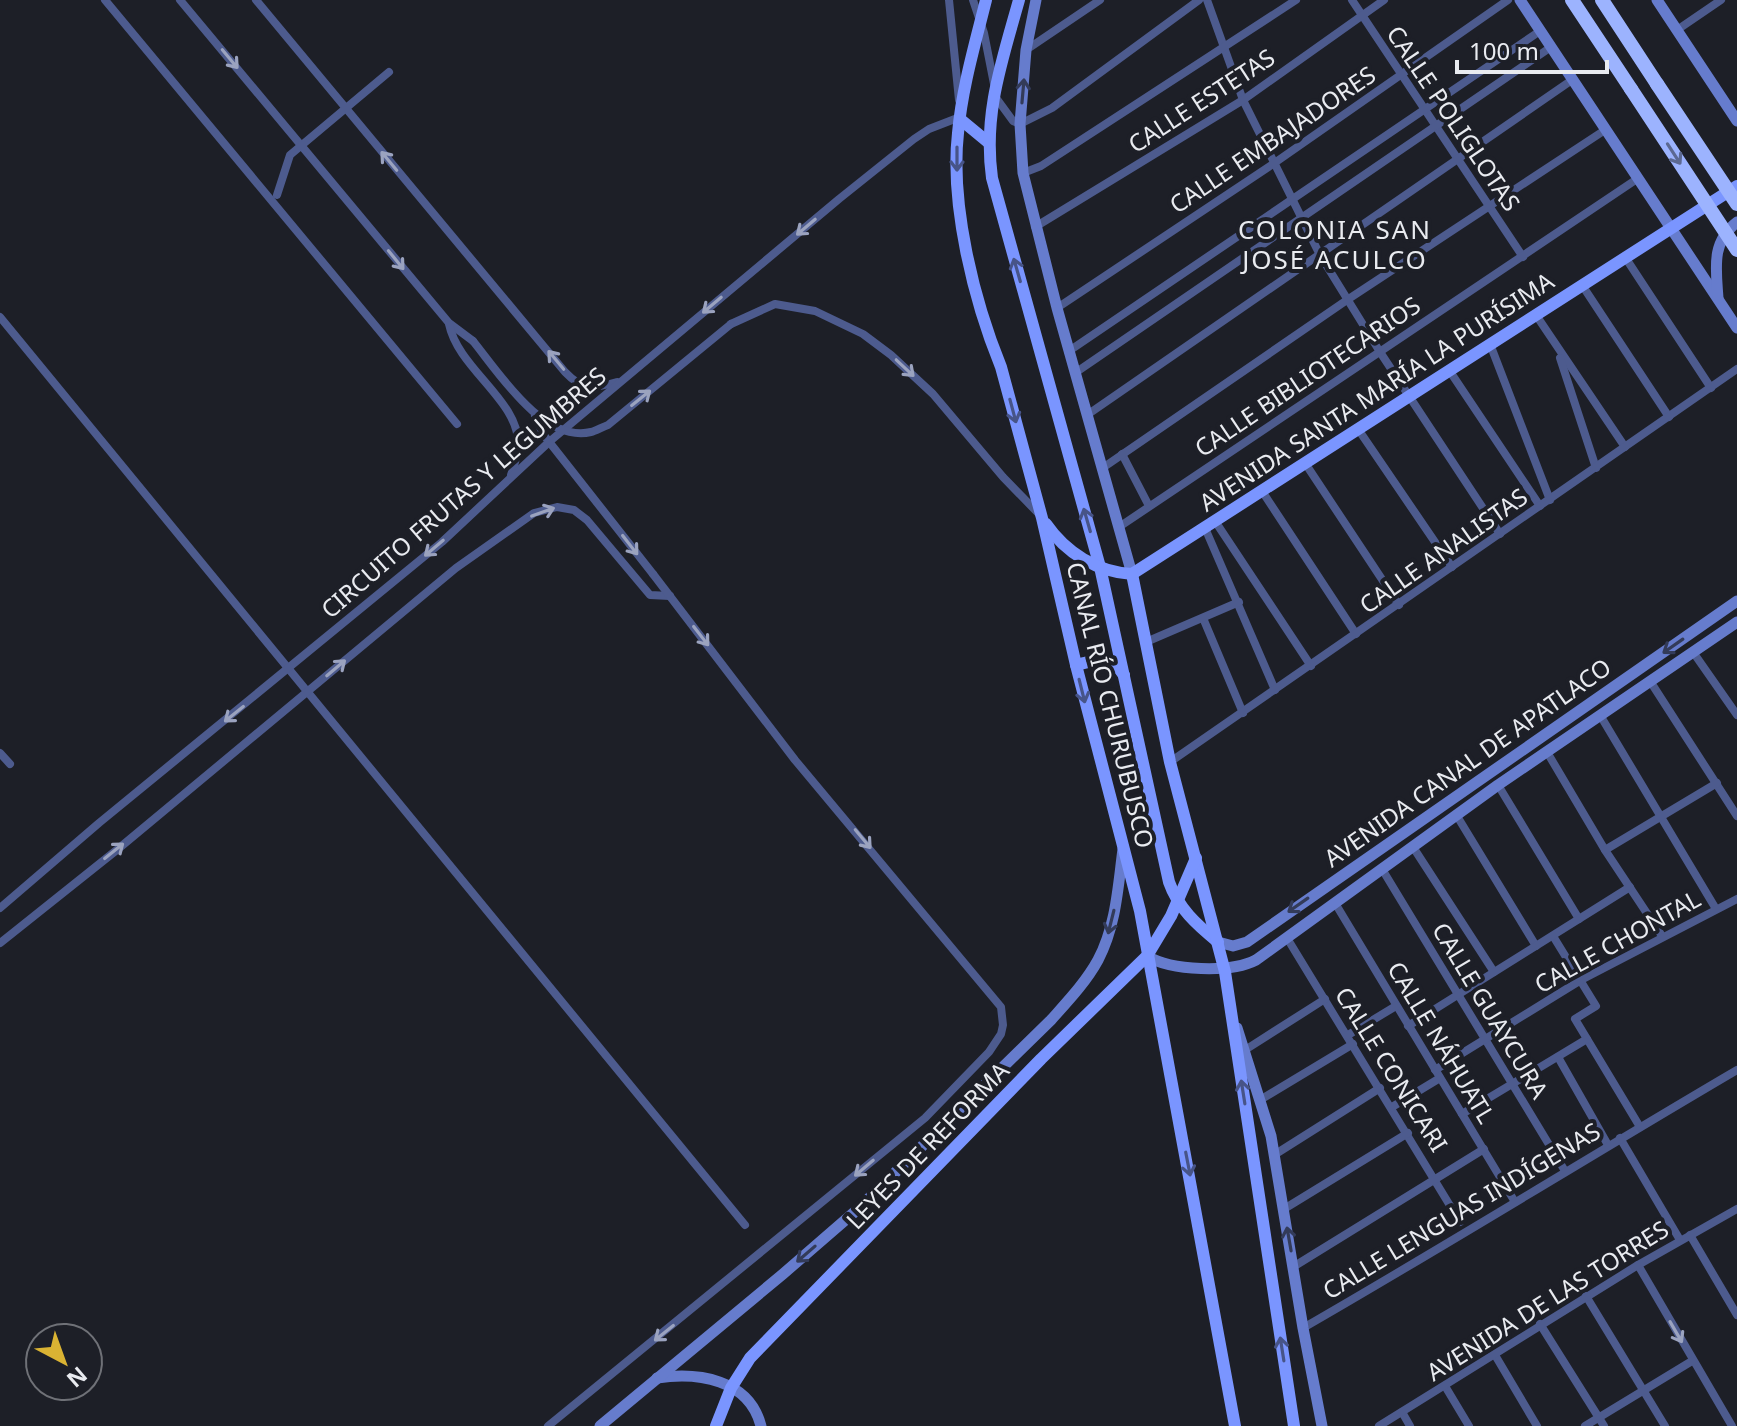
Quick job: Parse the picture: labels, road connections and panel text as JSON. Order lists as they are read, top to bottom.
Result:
{
  "streets": {
    "main road": ["AVENIDA SANTA MARÍA LA PURÍSIMA", "CANAL RÍO CHURUBUSCO", "LEYES DE REFORMA"],
    "street": [
      "CALLE ESTETAS",
      "CALLE POLIGLOTAS",
      "CALLE EMBAJADORES",
      "CALLE BIBLIOTECARIOS",
      "CIRCUITO FRUTAS Y LEGUMBRES",
      "CALLE ANALISTAS",
      "AVENIDA CANAL DE APATLACO",
      "CALLE CHONTAL",
      "CALLE GUAYCURA",
      "CALLE NÁHUATL",
      "CALLE CONICARI",
      "CALLE LENGUAS INDÍGENAS",
      "AVENIDA DE LAS TORRES"
    ]
  },
  "crossings": [
    ["CALLE ESTETAS", "CALLE POLIGLOTAS"],
    ["CALLE ESTETAS", "CANAL RÍO CHURUBUSCO"],
    ["CALLE POLIGLOTAS", "CALLE EMBAJADORES"],
    ["CALLE POLIGLOTAS", "CALLE BIBLIOTECARIOS"],
    ["CALLE EMBAJADORES", "CANAL RÍO CHURUBUSCO"],
    ["CALLE BIBLIOTECARIOS", "CANAL RÍO CHURUBUSCO"],
    ["AVENIDA SANTA MARÍA LA PURÍSIMA", "CANAL RÍO CHURUBUSCO"],
    ["CIRCUITO FRUTAS Y LEGUMBRES", "CANAL RÍO CHURUBUSCO"],
    ["CALLE ANALISTAS", "CANAL RÍO CHURUBUSCO"],
    ["CANAL RÍO CHURUBUSCO", "AVENIDA CANAL DE APATLACO"],
    ["CANAL RÍO CHURUBUSCO", "LEYES DE REFORMA"],
    ["CANAL RÍO CHURUBUSCO", "CALLE LENGUAS INDÍGENAS"],
    ["AVENIDA CANAL DE APATLACO", "CALLE GUAYCURA"],
    ["AVENIDA CANAL DE APATLACO", "CALLE NÁHUATL"],
    ["AVENIDA CANAL DE APATLACO", "CALLE CONICARI"],
    ["CALLE CHONTAL", "CALLE GUAYCURA"],
    ["CALLE CHONTAL", "CALLE NÁHUATL"],
    ["CALLE CHONTAL", "CALLE CONICARI"],
    ["CALLE GUAYCURA", "CALLE LENGUAS INDÍGENAS"],
    ["CALLE NÁHUATL", "CALLE LENGUAS INDÍGENAS"]
  ],
  "districts": ["COLONIA SAN JOSÉ ACULCO"],
  "scale_bar": "100 m",
  "north": "bottom right"
}
